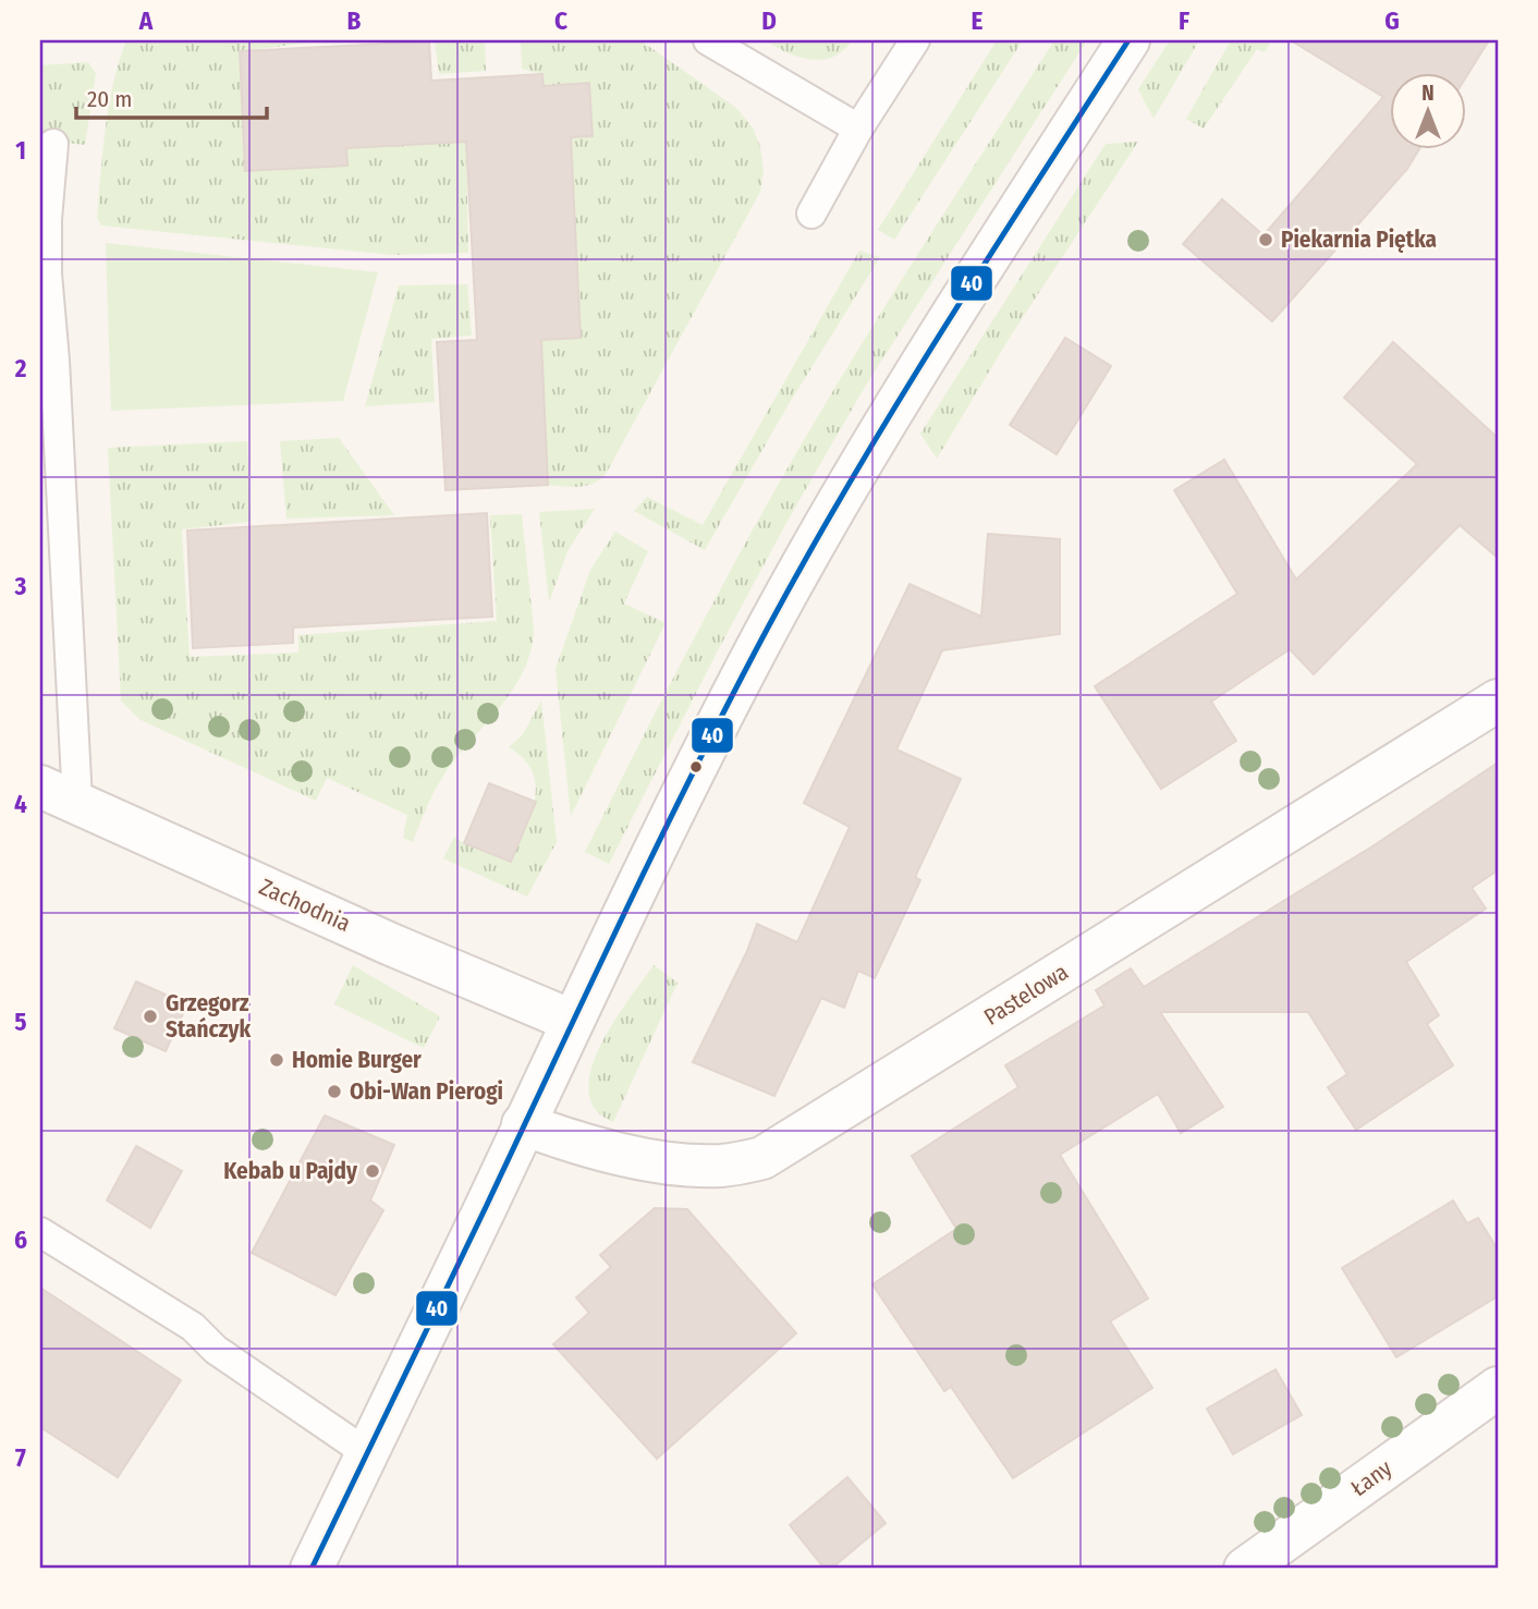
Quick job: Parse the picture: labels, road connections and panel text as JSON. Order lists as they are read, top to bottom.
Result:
{
  "streets": {
    "street": ["Zachodnia", "Pastelowa", "Łany"]
  },
  "places": [
    "Piekarnia Piętka",
    "Grzegorz Stańczyk",
    "Homie Burger",
    "Obi-Wan Pierogi",
    "Kebab u Pajdy"
  ],
  "lines": ["transit line 40"],
  "scale_bar": "20 m",
  "north": "top",
  "grid": {
    "columns": [
      "A",
      "B",
      "C",
      "D",
      "E",
      "F",
      "G"
    ],
    "rows": [
      "1",
      "2",
      "3",
      "4",
      "5",
      "6",
      "7"
    ]
  }
}
